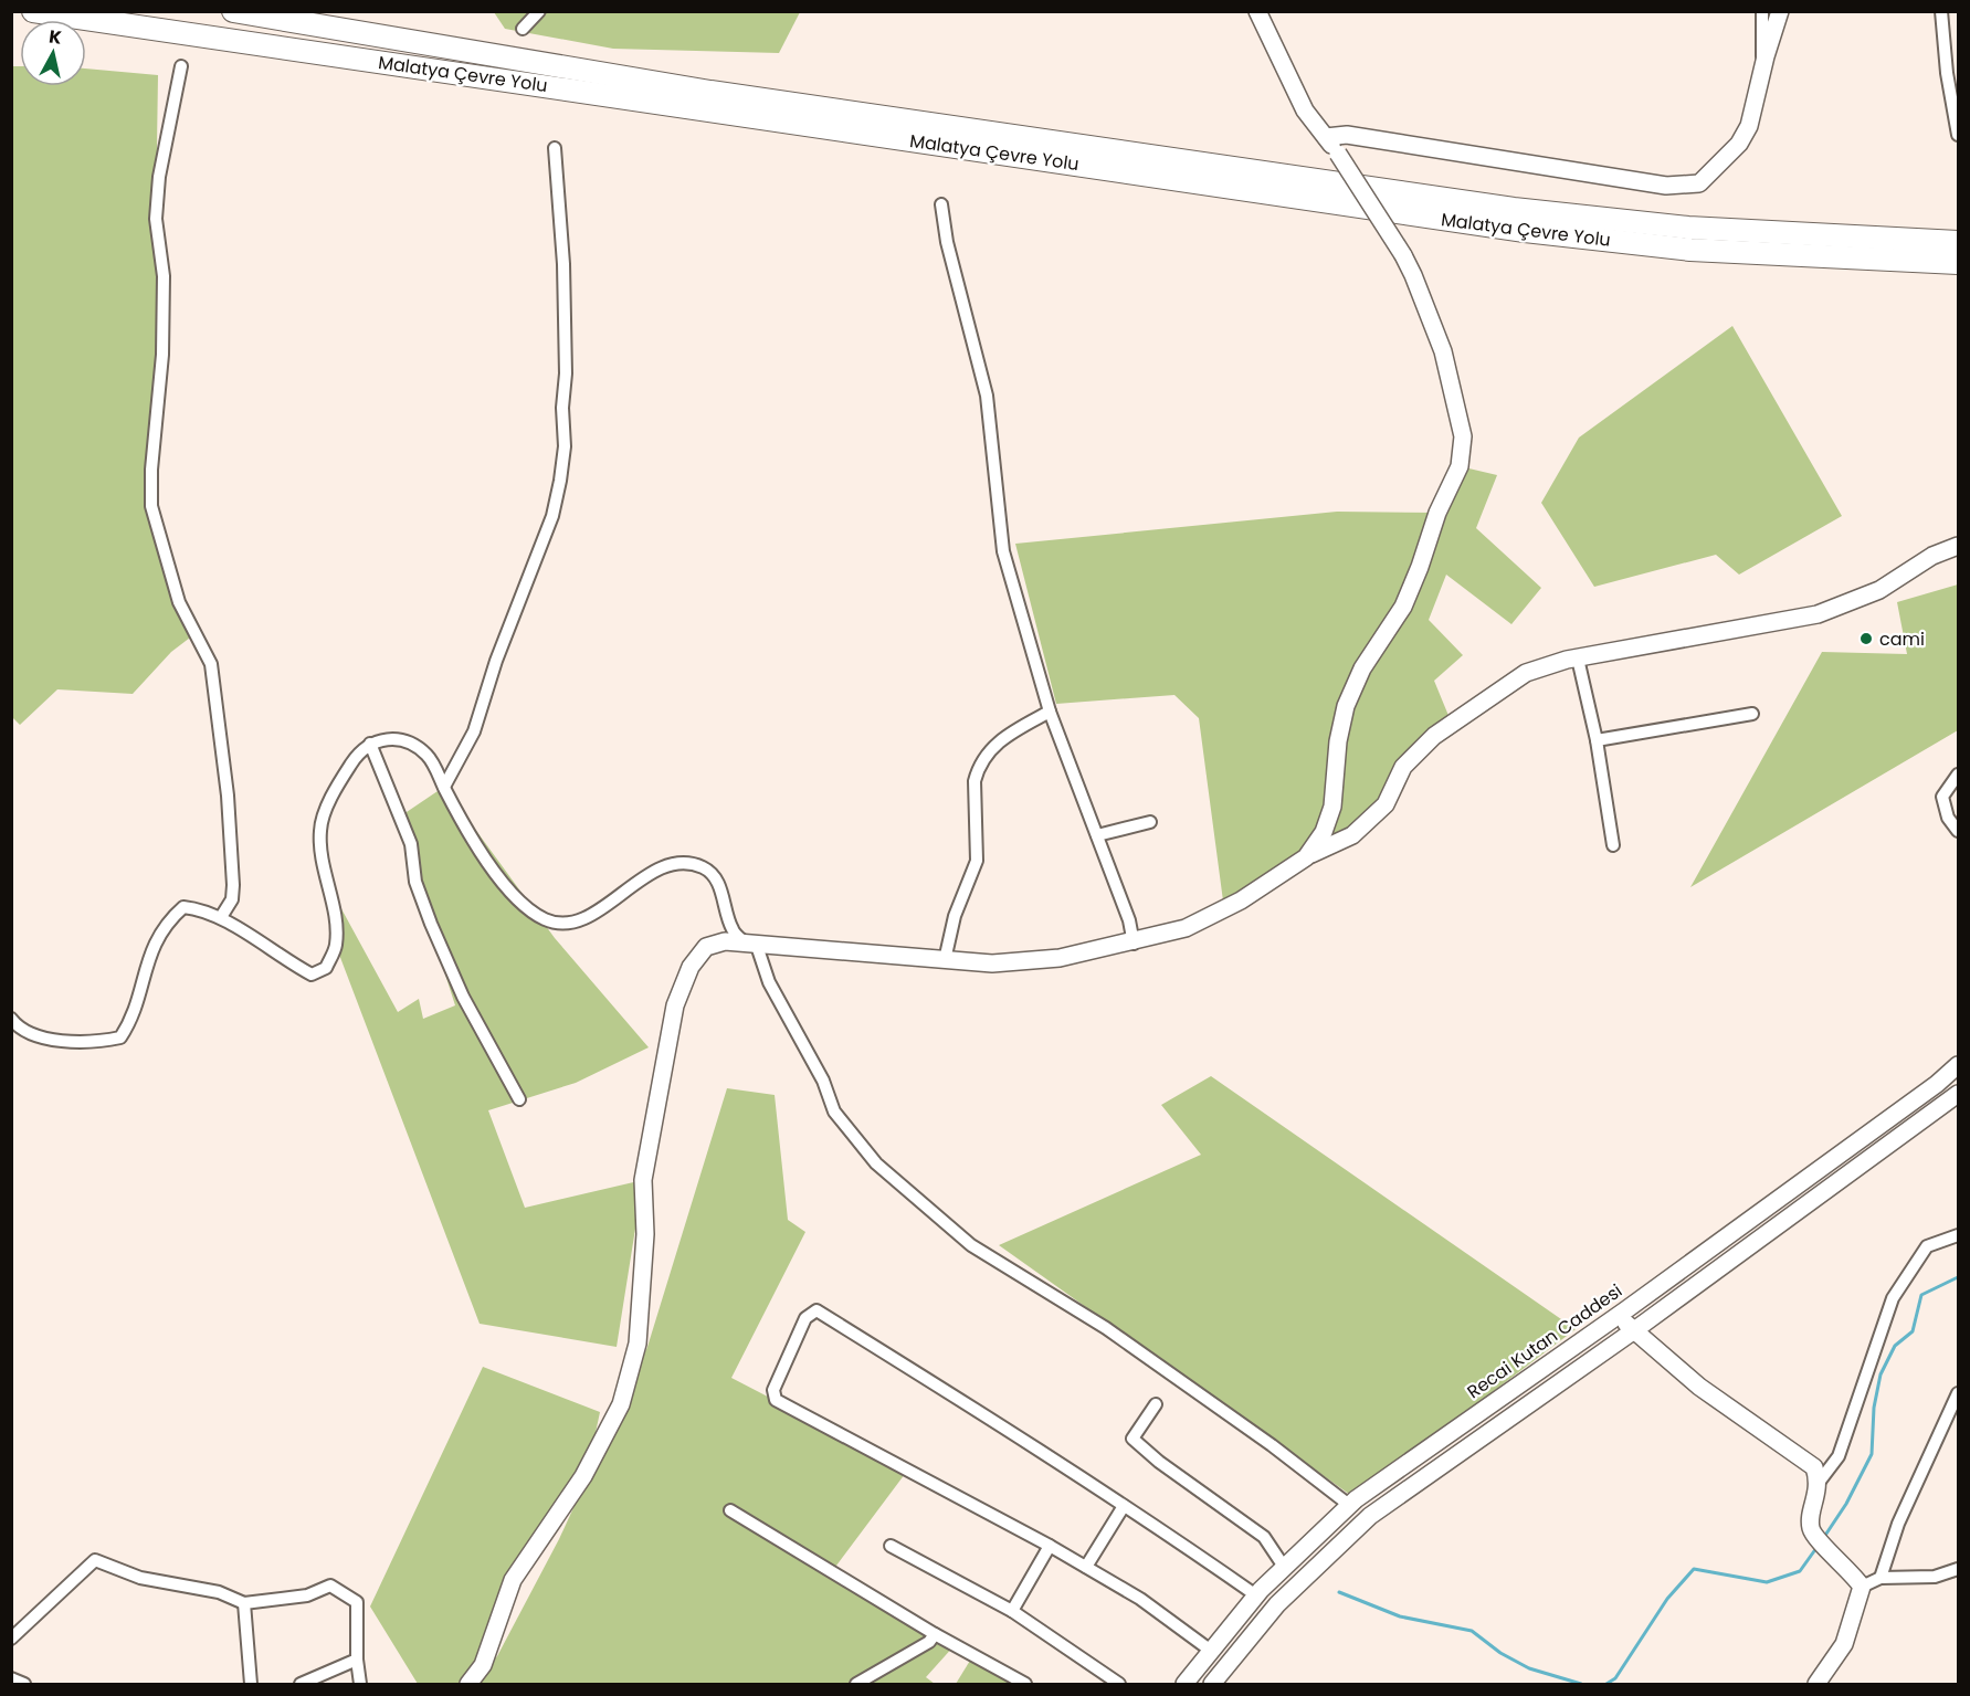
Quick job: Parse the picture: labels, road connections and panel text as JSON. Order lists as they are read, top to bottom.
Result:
{
  "streets": {
    "highway": ["Malatya Çevre Yolu"],
    "street": ["Recai Kutan Caddesi"]
  },
  "places": ["cami"],
  "north": "top"
}
